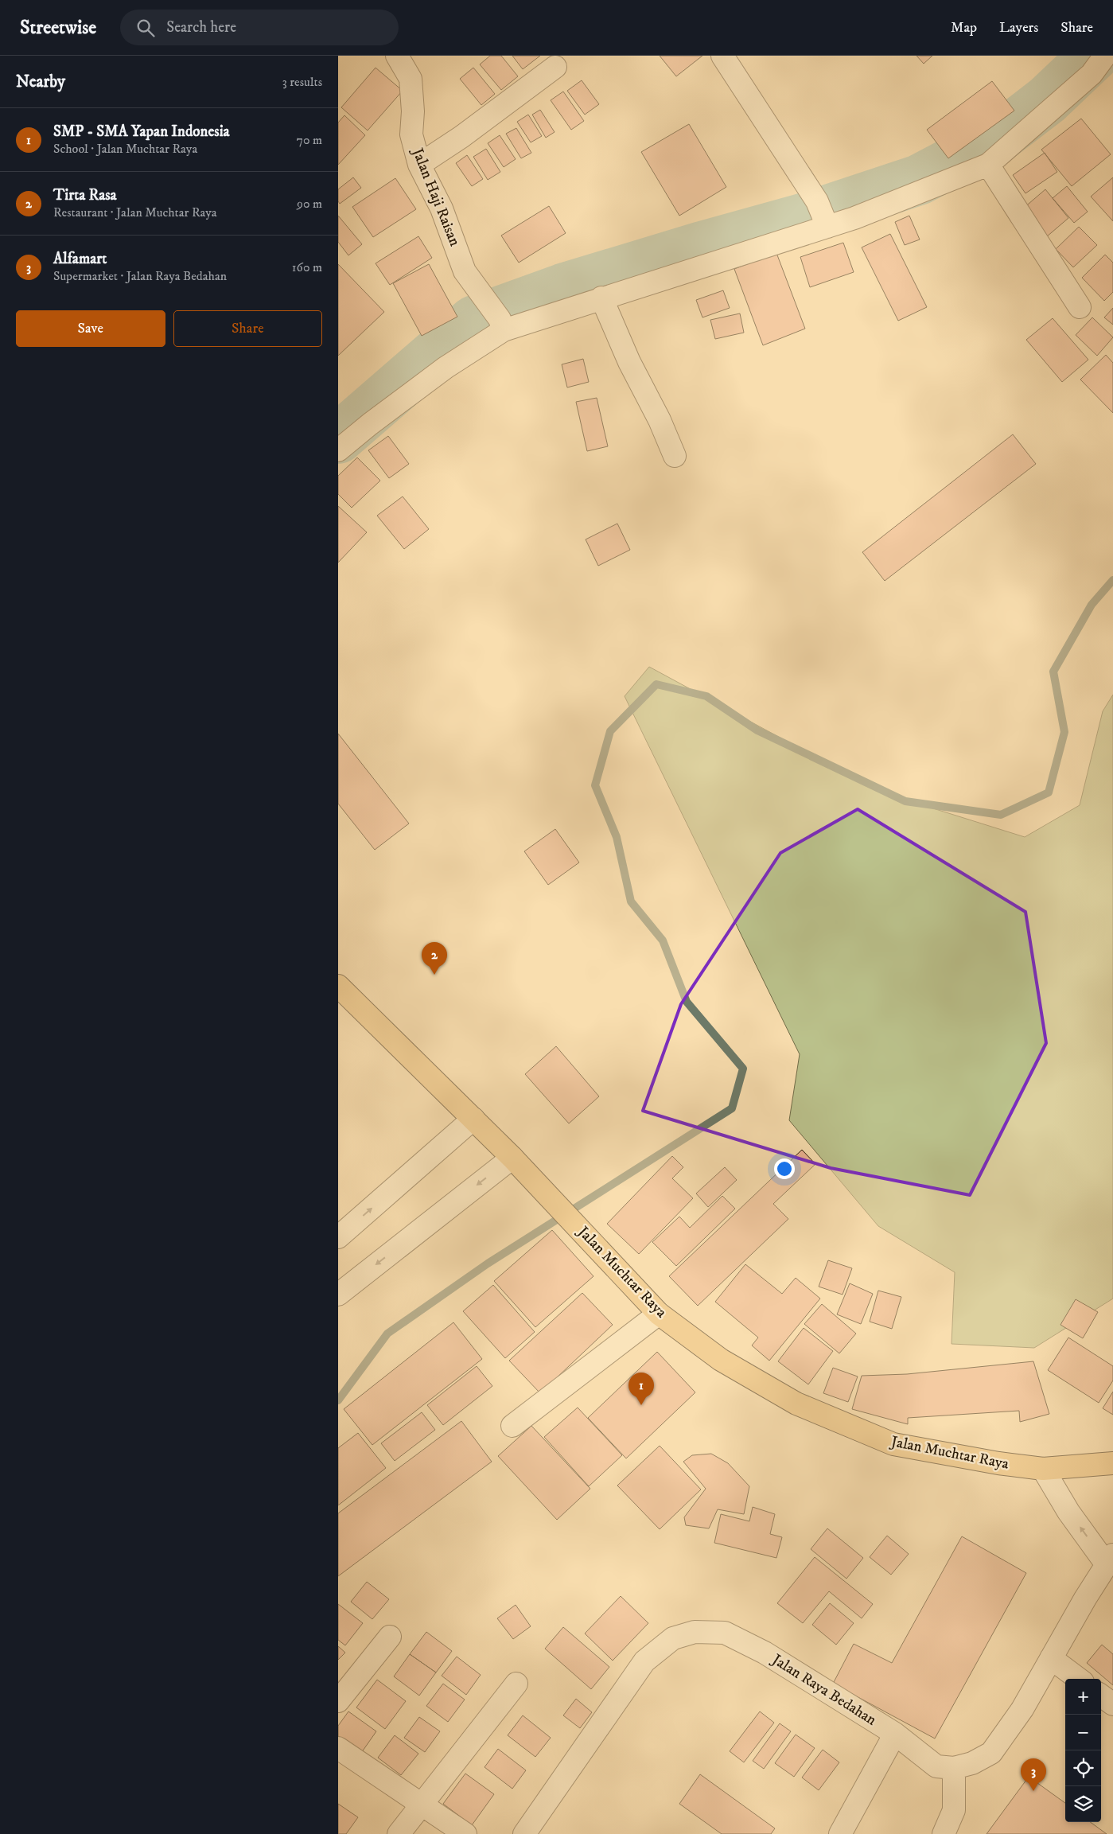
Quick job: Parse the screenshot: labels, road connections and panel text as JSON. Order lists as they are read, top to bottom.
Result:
{
  "streets": {
    "highway": ["Jalan Muchtar Raya"],
    "street": ["Jalan Haji Raisan", "Jalan Raya Bedahan"]
  },
  "crossings": [
    ["Jalan Muchtar Raya", "Jalan Raya Bedahan"]
  ],
  "page": {
    "header": "Streetwise",
    "search": "Search here",
    "nav": ["Map", "Layers", "Share"],
    "heading": ["Nearby", "3 results"],
    "list": [
      {
        "mark": "1",
        "name": "SMP - SMA Yapan Indonesia",
        "note": "School · Jalan Muchtar Raya",
        "value": "70 m"
      },
      {
        "mark": "2",
        "name": "Tirta Rasa",
        "note": "Restaurant · Jalan Muchtar Raya",
        "value": "90 m"
      },
      {
        "mark": "3",
        "name": "Alfamart",
        "note": "Supermarket · Jalan Raya Bedahan",
        "value": "160 m"
      }
    ],
    "buttons": ["Save", "Share"],
    "pins": ["2", "1", "3"],
    "map_buttons": ["+", "−"]
  }
}
